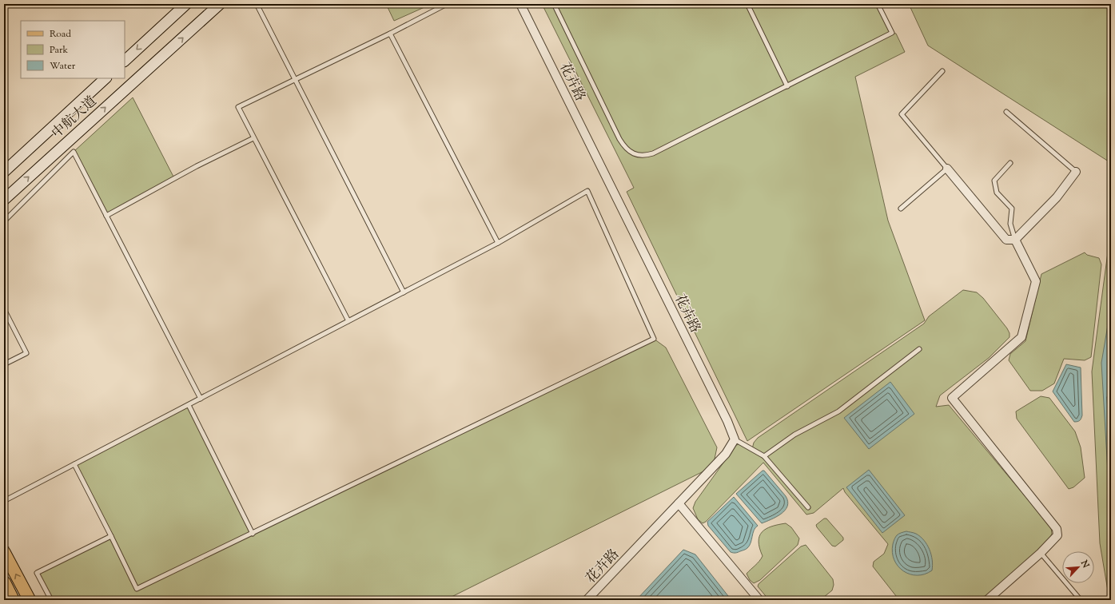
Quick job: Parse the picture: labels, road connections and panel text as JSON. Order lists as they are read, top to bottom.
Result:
{
  "streets": {
    "main road": ["中航大道"],
    "street": ["花卉路"]
  },
  "legend": ["Road", "Park", "Water"],
  "north": "top right"
}
